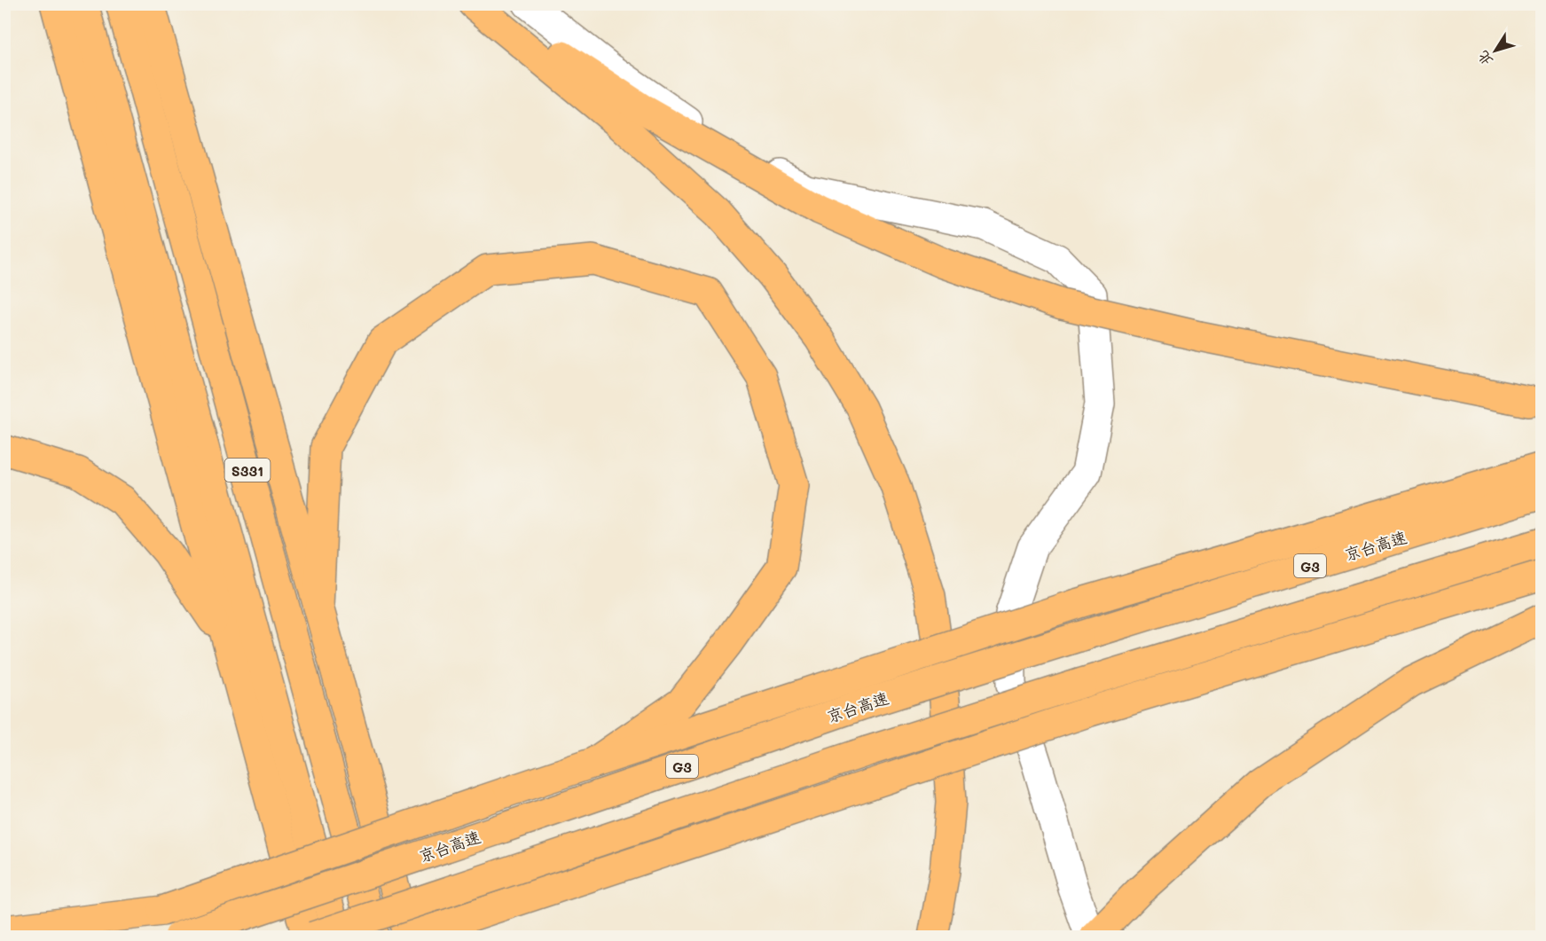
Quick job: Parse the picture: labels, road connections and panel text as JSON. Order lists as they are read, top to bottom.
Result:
{
  "streets": {
    "highway": ["S331", "京台高速", "G3"]
  },
  "north": "bottom left"
}
